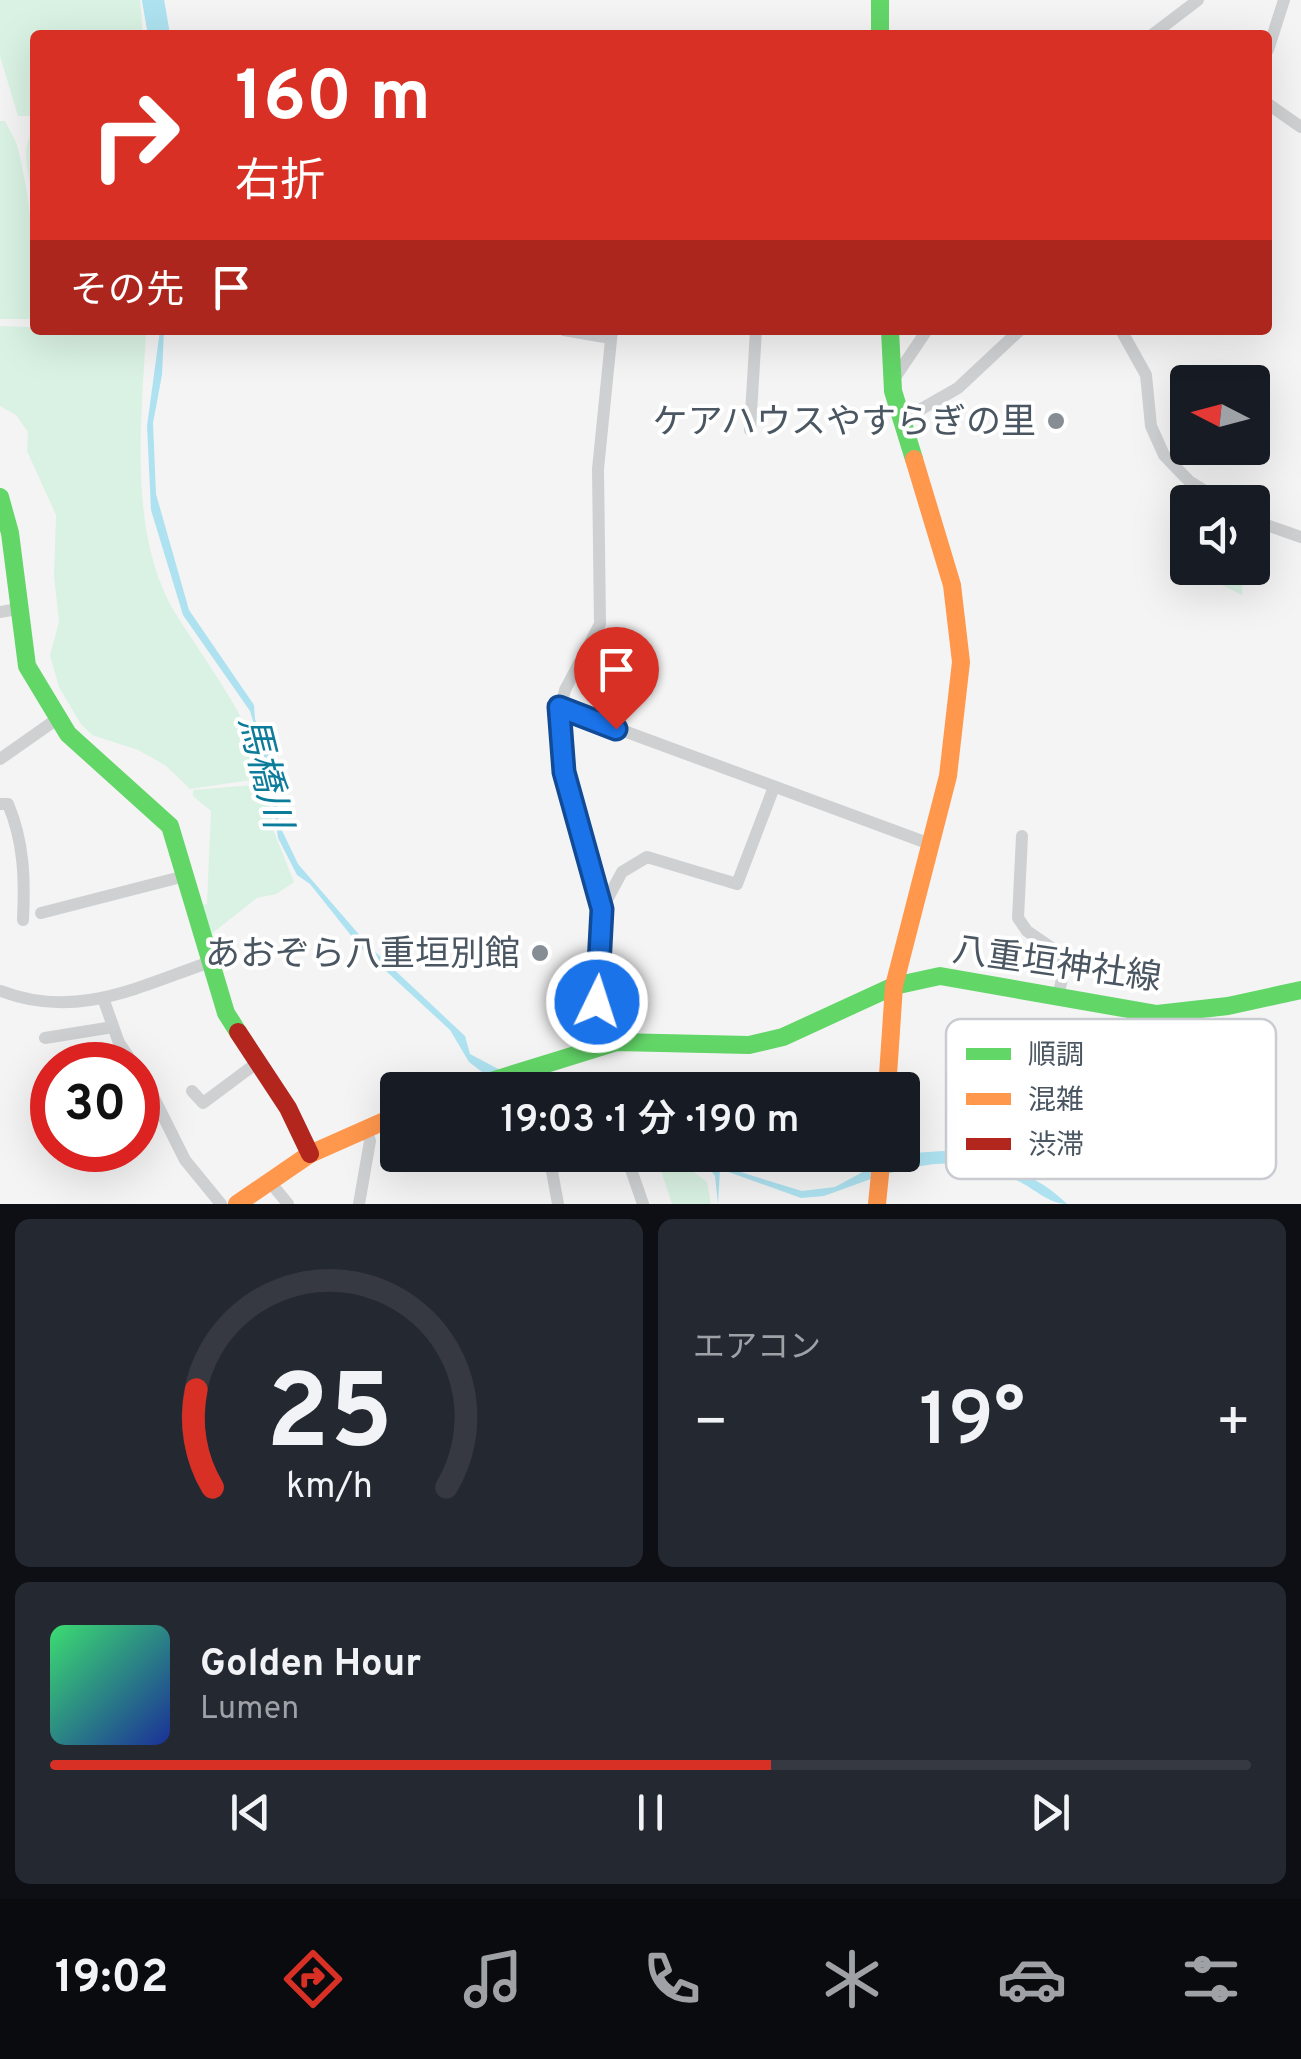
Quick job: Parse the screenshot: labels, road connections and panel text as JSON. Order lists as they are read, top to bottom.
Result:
{
  "streets": {
    "main road": ["八重垣神社線"]
  },
  "water": ["馬橋川"],
  "places": ["ケアハウスやすらぎの里", "あおぞら八重垣別館"],
  "legend": ["順調", "混雑", "渋滞"],
  "north": "left",
  "page": {
    "turn": ["160 m", "右折"],
    "then": "その先",
    "limit": "30",
    "trip": "19:03 · 1 分 · 190 m",
    "tile": "エアコン",
    "heat": ["−", "19°", "+"],
    "song": ["Golden Hour", "Lumen"],
    "tabs": "19:02",
    "gauge": ["25", "km/h"]
  }
}
